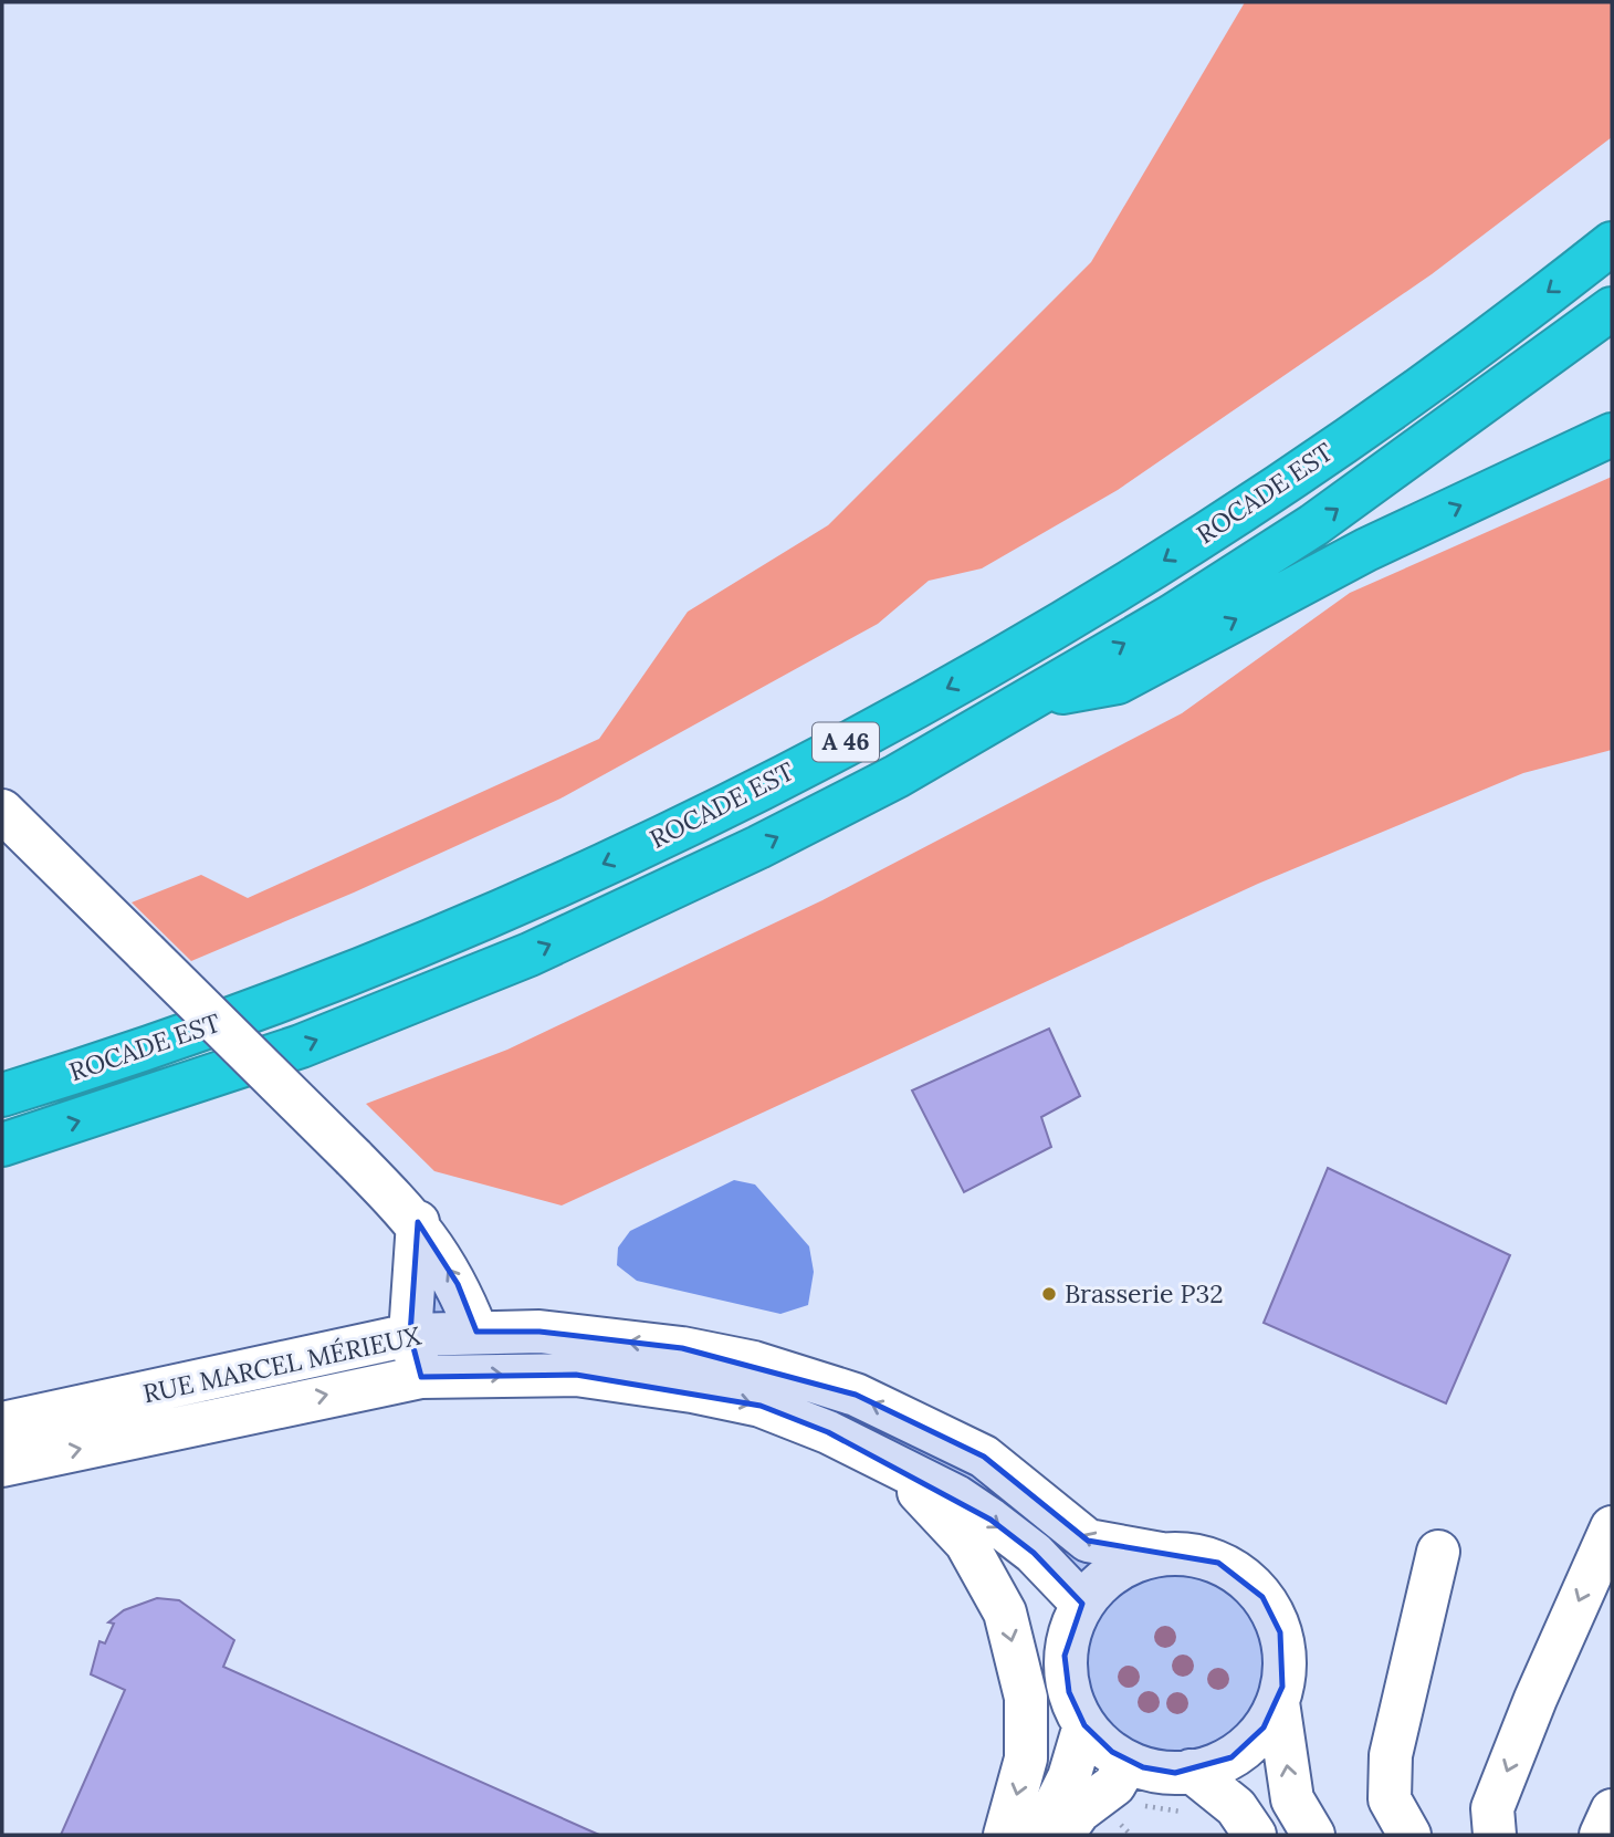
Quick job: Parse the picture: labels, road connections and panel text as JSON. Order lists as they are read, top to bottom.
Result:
{
  "streets": {
    "highway": ["ROCADE EST", "A 46"],
    "street": ["RUE MARCEL MÉRIEUX"]
  },
  "places": ["Brasserie P32"]
}
